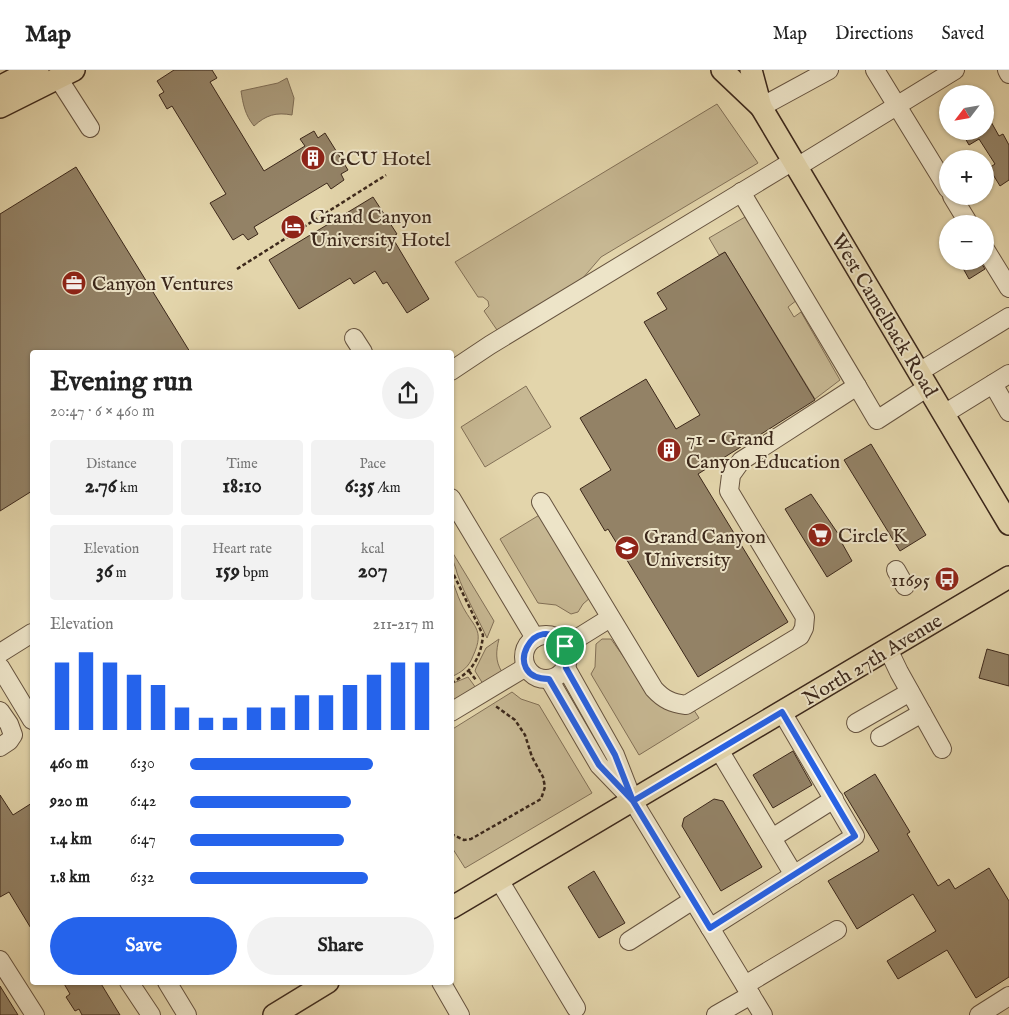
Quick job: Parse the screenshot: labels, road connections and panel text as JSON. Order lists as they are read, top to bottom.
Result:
{
  "streets": {
    "main road": ["West Camelback Road", "North 27th Avenue"]
  },
  "places": {
    "building": ["GCU Hotel", "71 - Grand Canyon Education"],
    "hotel": ["Grand Canyon University Hotel"],
    "office": ["Canyon Ventures"],
    "supermarket": ["Circle K"],
    "school or university": ["Grand Canyon University"],
    "bus stop": ["11695"]
  },
  "north": "bottom left",
  "page": {
    "header": "Map",
    "nav": ["Map", "Directions", "Saved"],
    "map_buttons": ["+", "−"],
    "heading": ["Evening run", "20:47 · 6 × 460 m"],
    "stats": [
      ["Distance", "2.76 km"],
      ["Time", "18:10"],
      ["Pace", "6:35 /km"],
      ["Elevation", "36 m"],
      ["Heart rate", "159 bpm"],
      ["kcal", "207"]
    ],
    "chart": ["Elevation", "211–217 m"],
    "list": [
      {
        "name": "460 m",
        "note": "6:30"
      },
      {
        "name": "920 m",
        "note": "6:42"
      },
      {
        "name": "1.4 km",
        "note": "6:47"
      },
      {
        "name": "1.8 km",
        "note": "6:32"
      }
    ],
    "buttons": ["Save", "Share"]
  }
}
